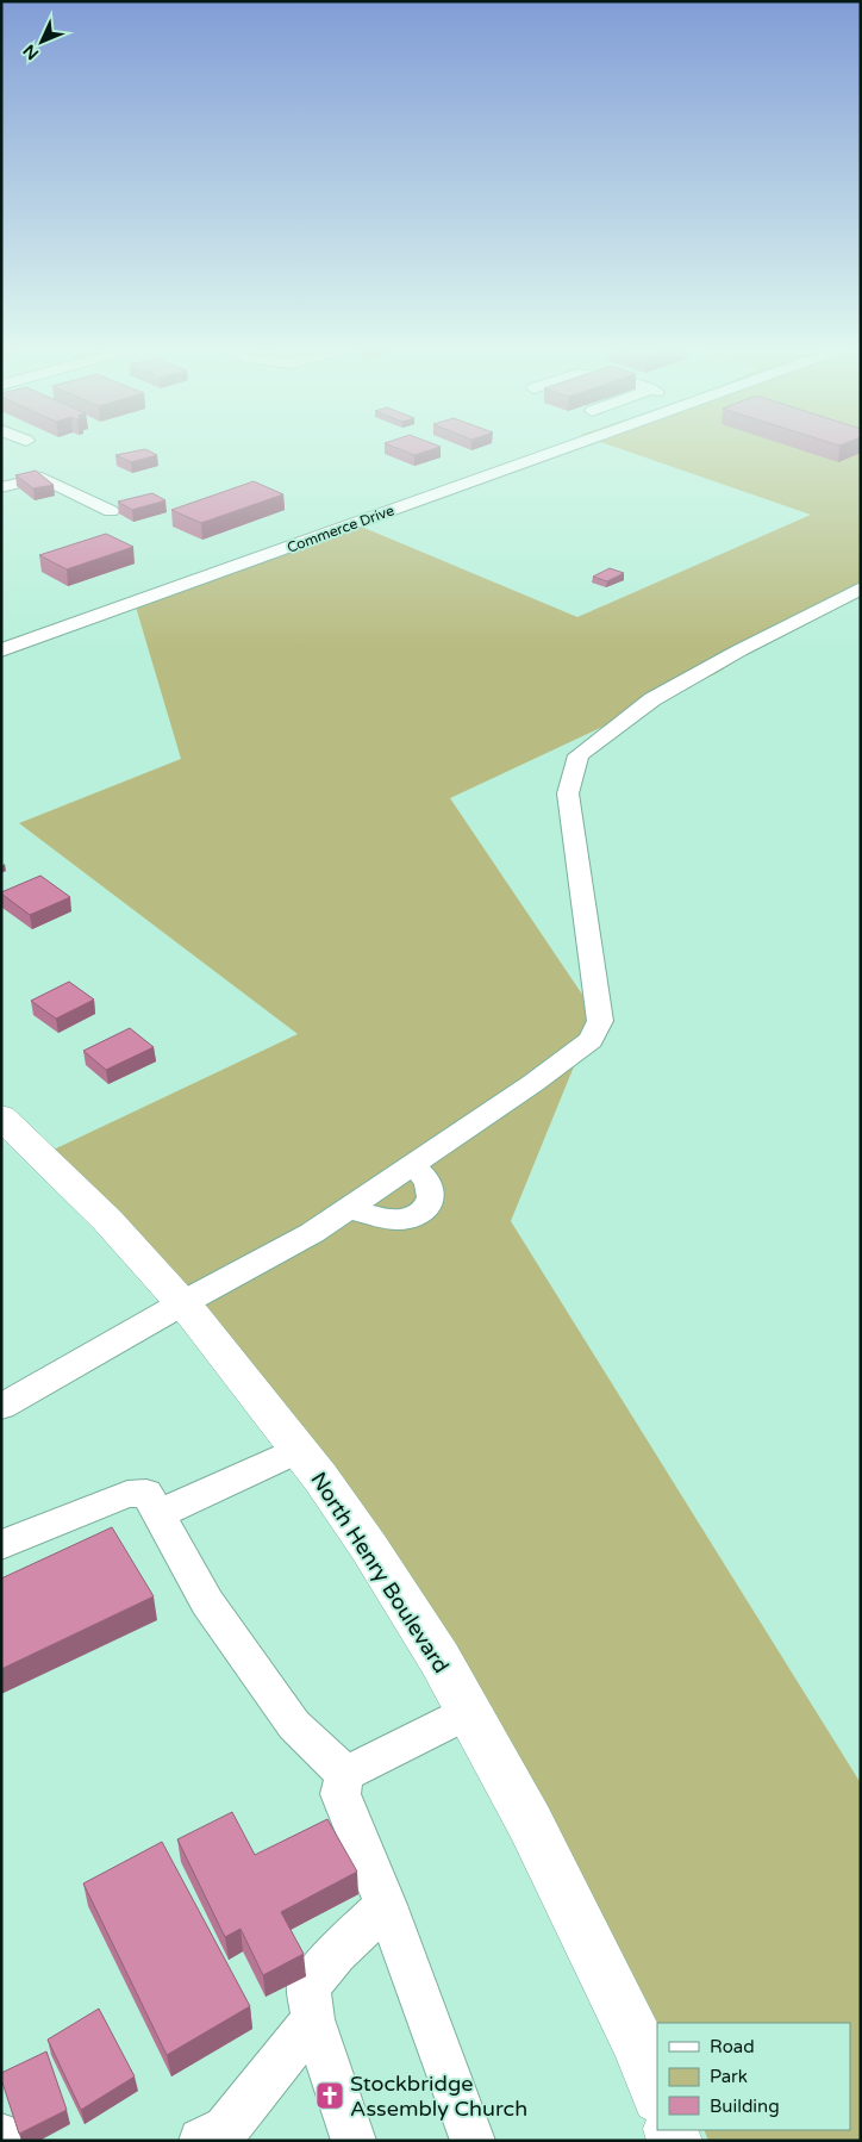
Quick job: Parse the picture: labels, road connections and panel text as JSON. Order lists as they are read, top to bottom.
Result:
{
  "streets": {
    "highway": ["North Henry Boulevard"],
    "street": ["Commerce Drive"]
  },
  "places": {
    "church": ["Stockbridge Assembly Church"]
  },
  "legend": ["Road", "Park", "Building"],
  "north": "bottom left"
}
